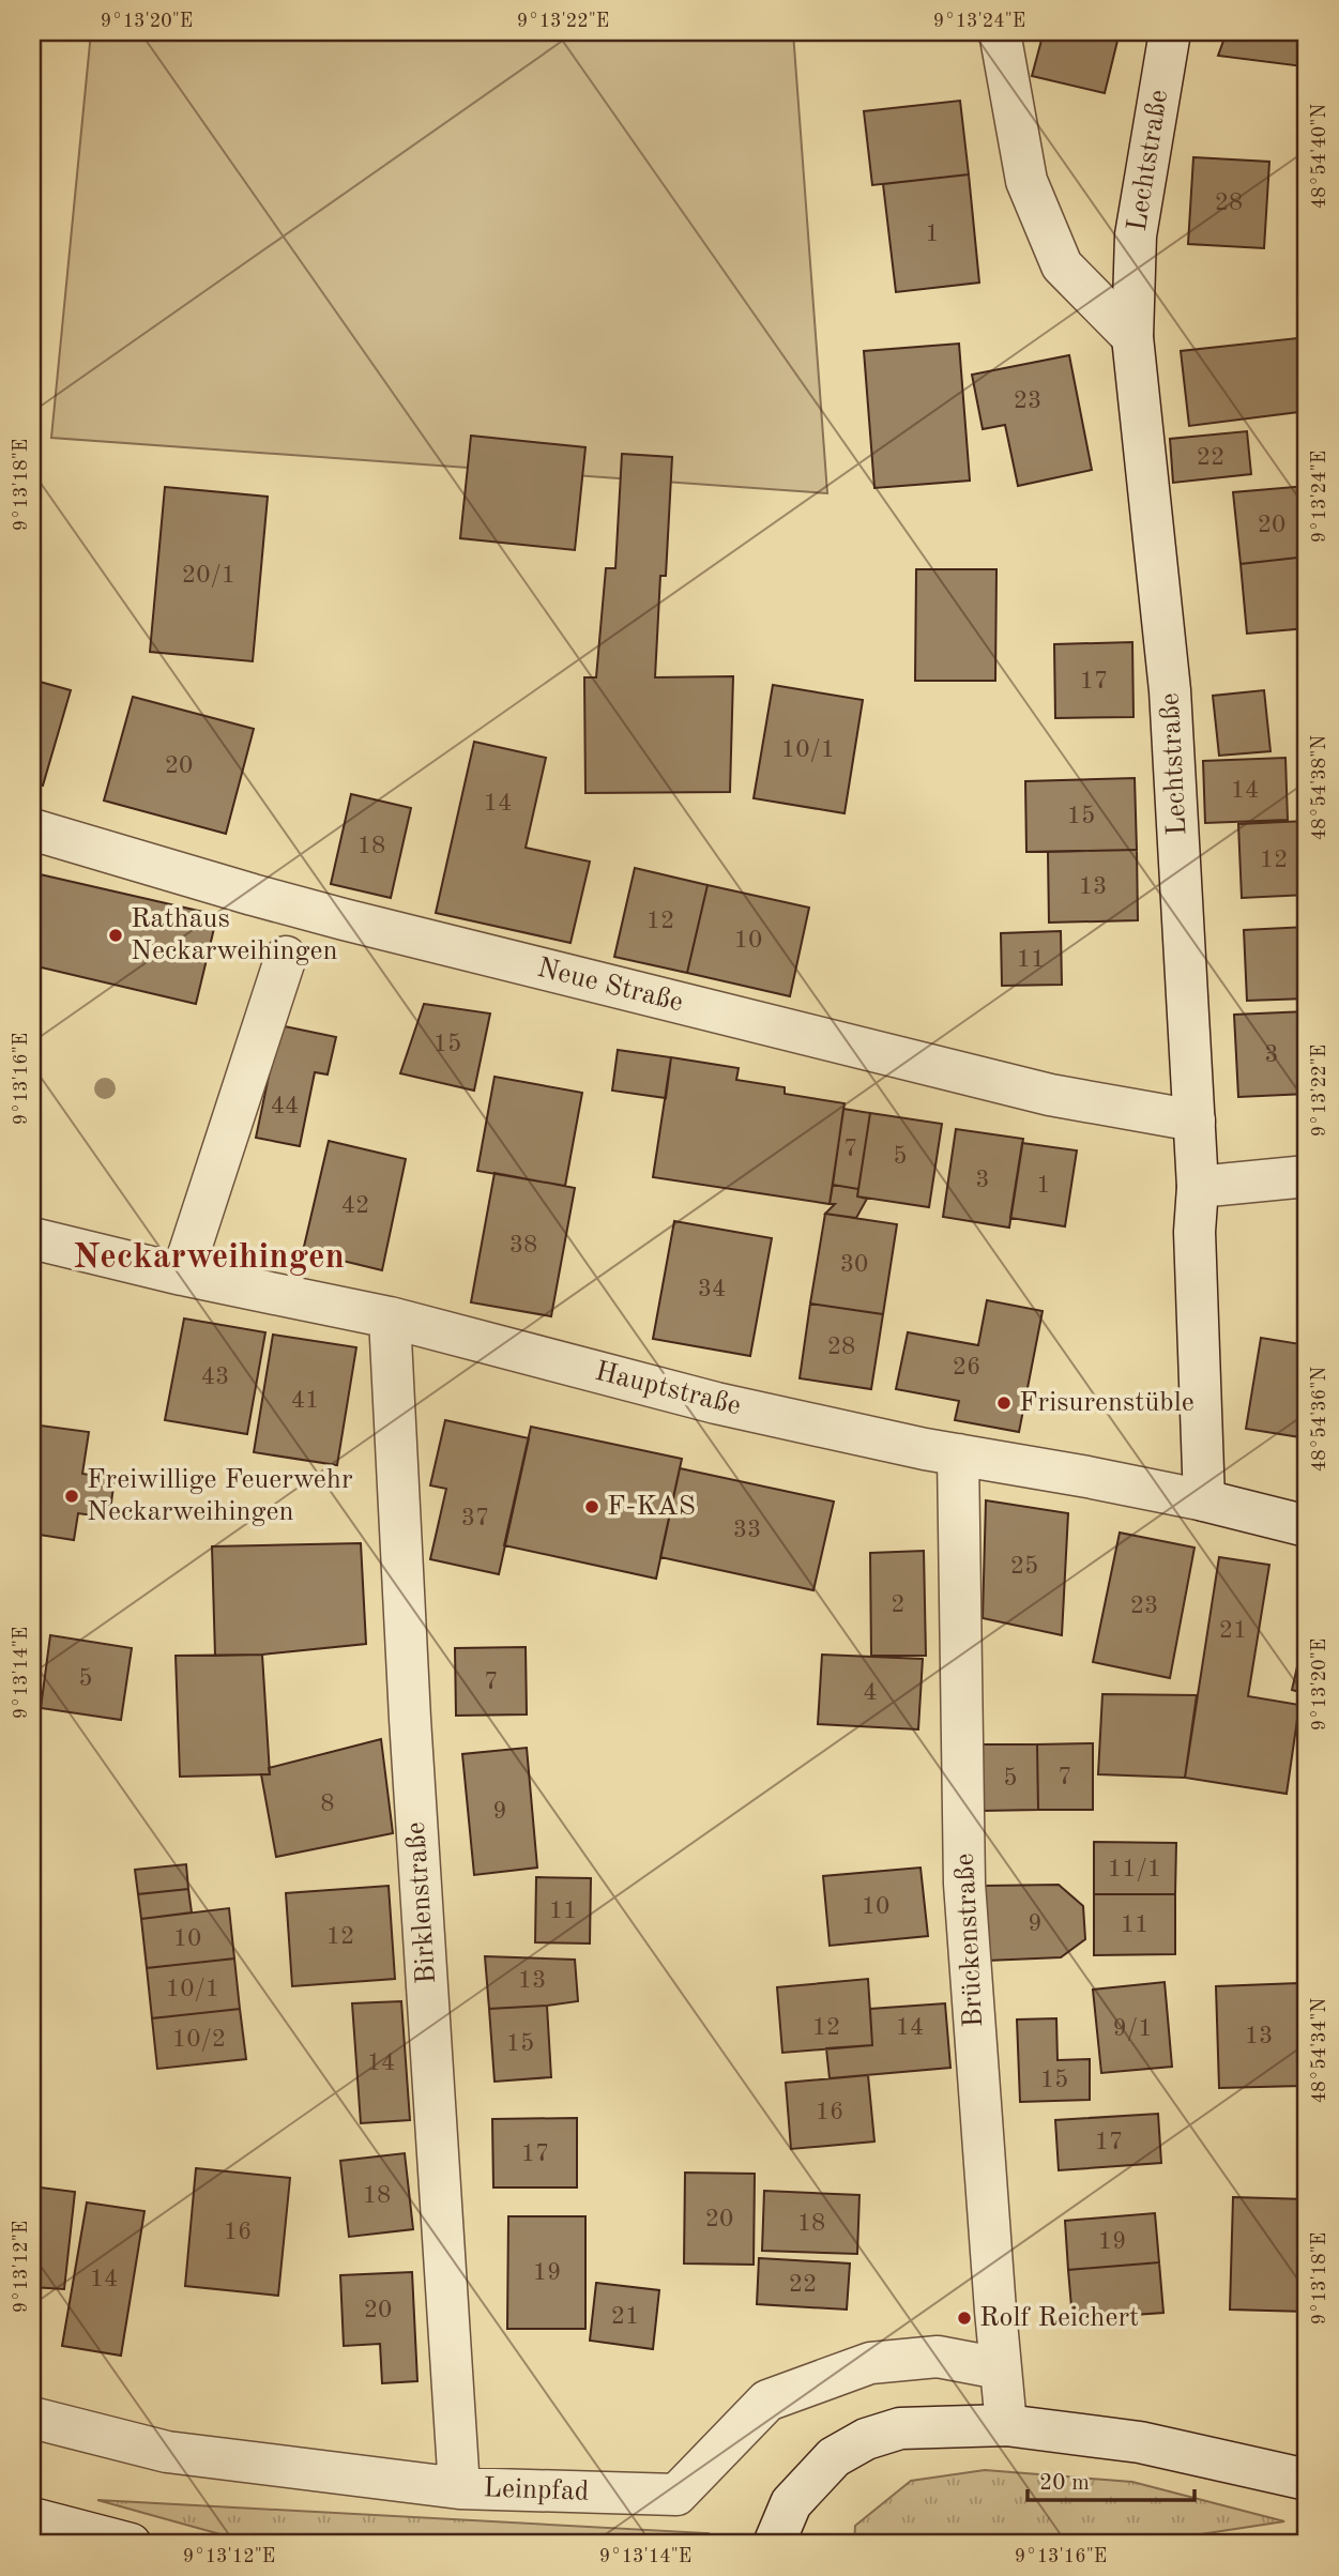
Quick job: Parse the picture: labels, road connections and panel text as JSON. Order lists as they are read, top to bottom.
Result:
{
  "streets": {
    "street": [
      "Lechtstraße",
      "Neue Straße",
      "Hauptstraße",
      "Birklenstraße",
      "Brückenstraße",
      "Leinpfad"
    ]
  },
  "crossings": [
    ["Lechtstraße", "Neue Straße"],
    ["Lechtstraße", "Hauptstraße"],
    ["Hauptstraße", "Birklenstraße"],
    ["Hauptstraße", "Brückenstraße"],
    ["Birklenstraße", "Leinpfad"],
    ["Brückenstraße", "Leinpfad"]
  ],
  "districts": ["Neckarweihingen"],
  "places": [
    "Rathaus Neckarweihingen",
    "Frisurenstüble",
    "Freiwillige Feuerwehr Neckarweihingen",
    "F-KAS",
    "Rolf Reichert"
  ],
  "house_numbers": [
    "28",
    "1",
    "23",
    "22",
    "20",
    "20/1",
    "17",
    "10/1",
    "20",
    "14",
    "14",
    "15",
    "18",
    "12",
    "13",
    "12",
    "10",
    "11",
    "15",
    "3",
    "44",
    "7",
    "5",
    "3",
    "1",
    "42",
    "38",
    "30",
    "34",
    "28",
    "26",
    "43",
    "41",
    "37",
    "33",
    "25",
    "2",
    "23",
    "21",
    "5",
    "7",
    "4",
    "7",
    "5",
    "8",
    "9",
    "11/1",
    "10",
    "11",
    "9",
    "11",
    "12",
    "10",
    "13",
    "10/1",
    "12",
    "14",
    "9/1",
    "13",
    "10/2",
    "15",
    "14",
    "15",
    "16",
    "17",
    "17",
    "18",
    "20",
    "18",
    "16",
    "19",
    "19",
    "14",
    "22",
    "20",
    "21"
  ],
  "scale_bar": "20 m",
  "coordinates": [
    "9°13'20\"E",
    "9°13'22\"E",
    "9°13'24\"E",
    "48°54'40\"N",
    "9°13'18\"E",
    "48°54'38\"N",
    "9°13'16\"E",
    "48°54'36\"N",
    "9°13'14\"E",
    "48°54'34\"N",
    "9°13'12\"E"
  ]
}
